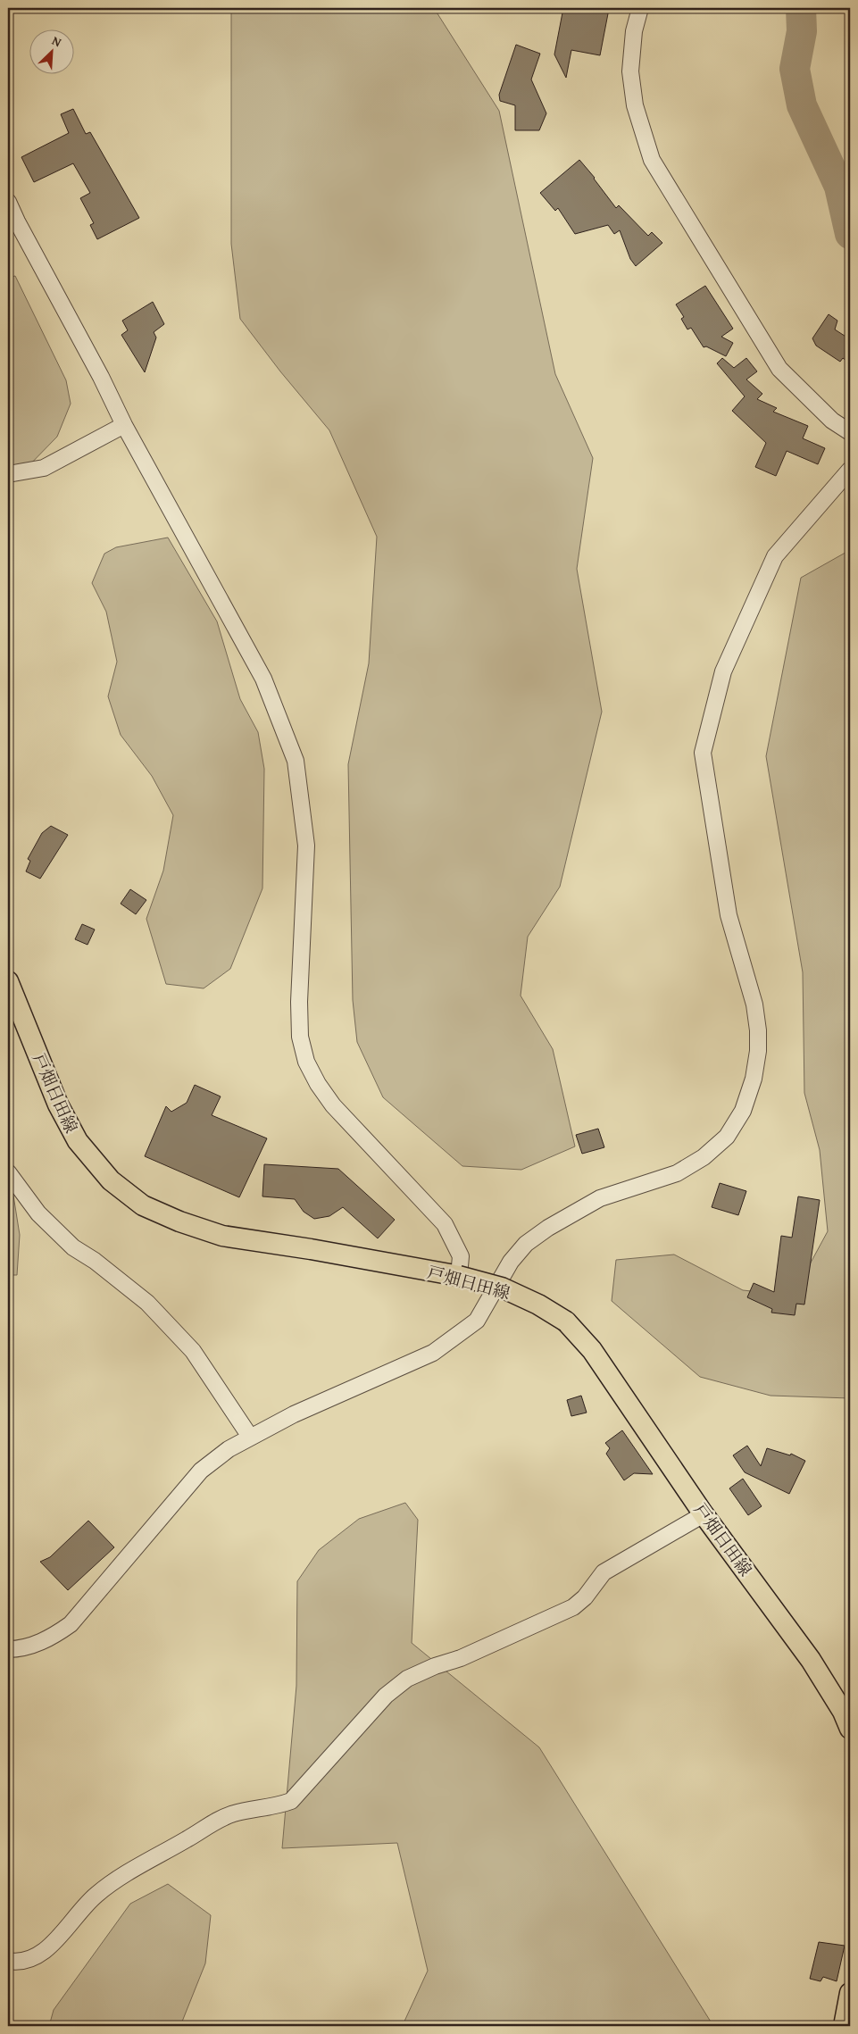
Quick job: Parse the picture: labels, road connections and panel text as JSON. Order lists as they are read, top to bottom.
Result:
{
  "streets": {
    "main road": ["戸畑日田線"]
  },
  "north": "top right"
}
